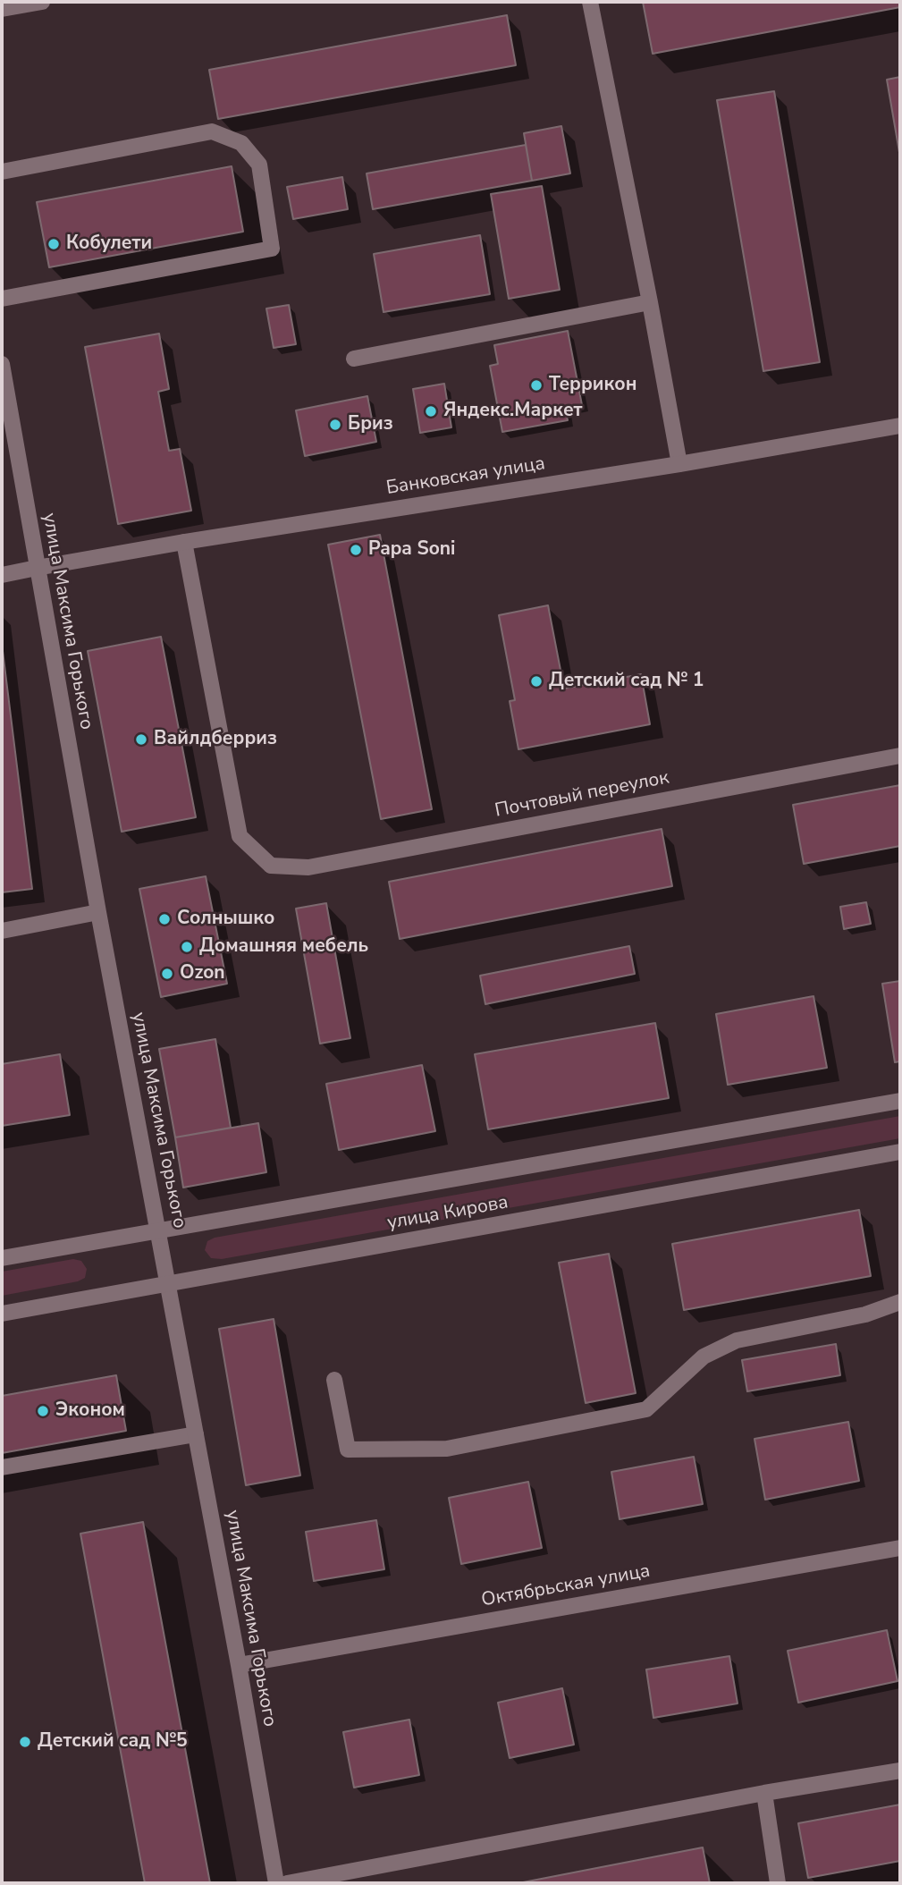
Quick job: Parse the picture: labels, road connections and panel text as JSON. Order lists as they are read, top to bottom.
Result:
{
  "streets": {
    "street": [
      "Банковская улица",
      "улица Максима Горького",
      "Почтовый переулок",
      "улица Кирова",
      "Октябрьская улица"
    ]
  },
  "crossings": [
    ["Банковская улица", "улица Максима Горького"],
    ["Банковская улица", "Почтовый переулок"],
    ["улица Максима Горького", "улица Кирова"],
    ["улица Максима Горького", "Октябрьская улица"]
  ],
  "places": [
    "Кобулети",
    "Террикон",
    "Яндекс.Маркет",
    "Бриз",
    "Papa Soni",
    "Детский сад № 1",
    "Вайлдберриз",
    "Солнышко",
    "Домашняя мебель",
    "Ozon",
    "Эконом",
    "Детский сад №5"
  ]
}
